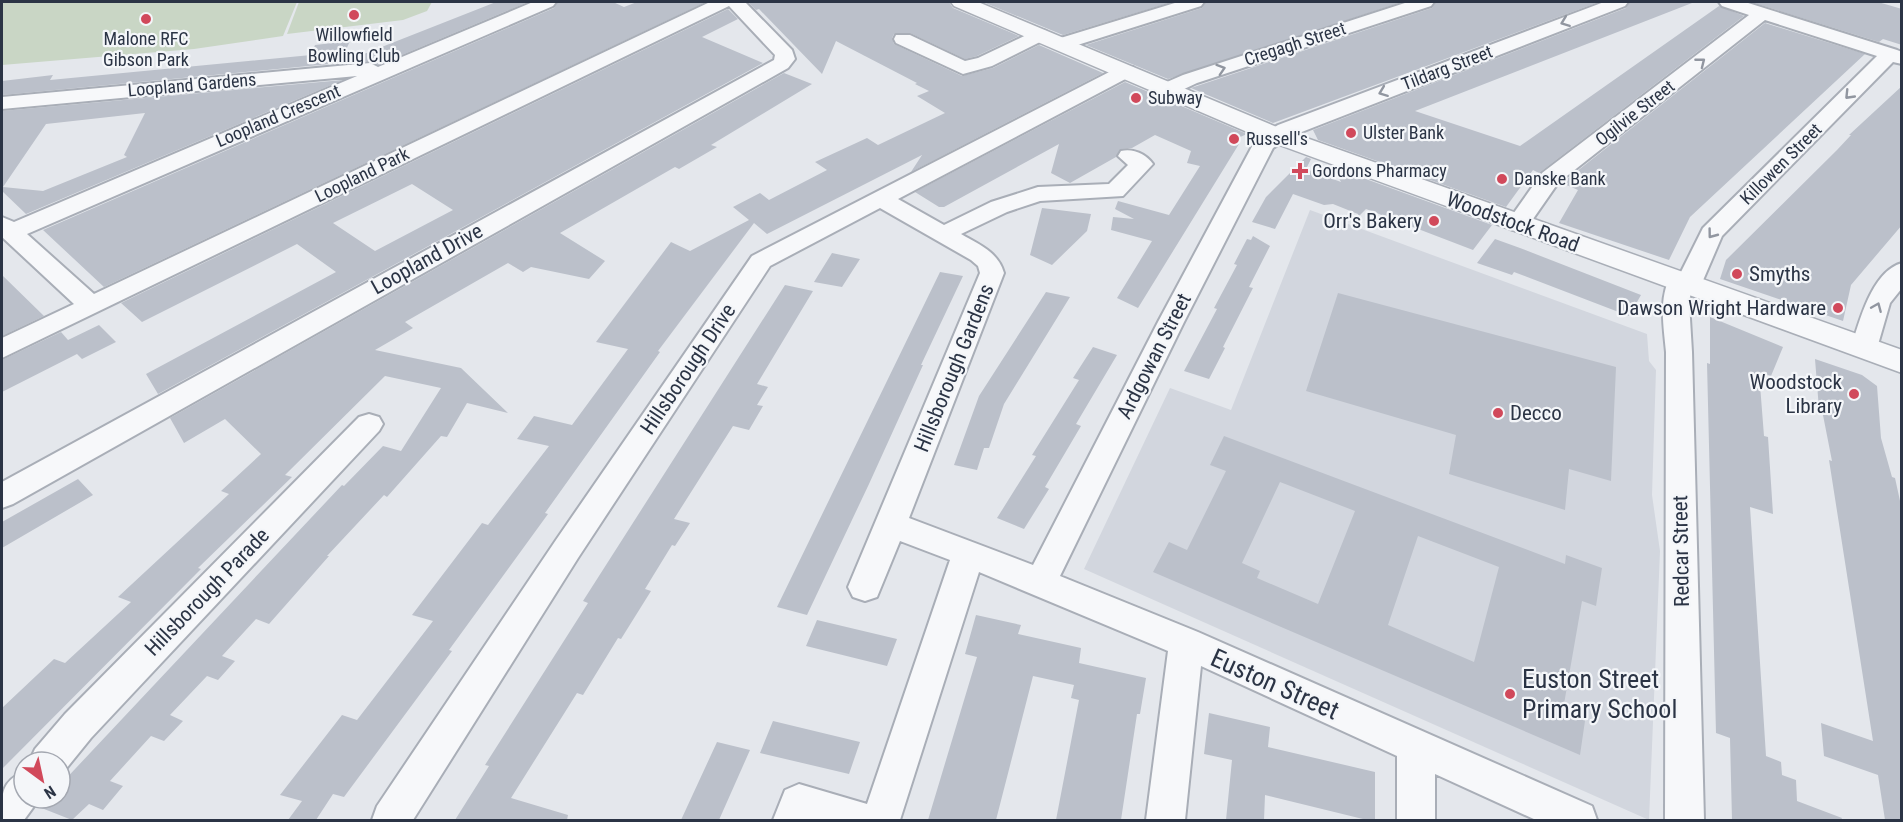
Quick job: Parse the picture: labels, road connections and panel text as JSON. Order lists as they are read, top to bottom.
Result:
{
  "streets": {
    "street": [
      "Cregagh Street",
      "Tildarg Street",
      "Loopland Gardens",
      "Ogilvie Street",
      "Loopland Crescent",
      "Killowen Street",
      "Loopland Park",
      "Woodstock Road",
      "Loopland Drive",
      "Ardgowan Street",
      "Hillsborough Gardens",
      "Hillsborough Drive",
      "Redcar Street",
      "Hillsborough Parade",
      "Euston Street"
    ]
  },
  "crossings": [
    ["Cregagh Street", "Woodstock Road"],
    ["Tildarg Street", "Woodstock Road"],
    ["Tildarg Street", "Ardgowan Street"],
    ["Loopland Gardens", "Loopland Crescent"],
    ["Ogilvie Street", "Woodstock Road"],
    ["Killowen Street", "Woodstock Road"],
    ["Killowen Street", "Redcar Street"],
    ["Woodstock Road", "Ardgowan Street"],
    ["Woodstock Road", "Hillsborough Drive"],
    ["Woodstock Road", "Redcar Street"],
    ["Ardgowan Street", "Euston Street"],
    ["Hillsborough Gardens", "Hillsborough Drive"]
  ],
  "one_way": [
    "Cregagh Street",
    "Tildarg Street",
    "Ogilvie Street",
    "Killowen Street"
  ],
  "places": {
    "other": [
      "Willowfield Bowling Club",
      "Malone RFC Gibson Park",
      "Subway",
      "Ulster Bank",
      "Russell's",
      "Danske Bank",
      "Orr's Bakery",
      "Smyths",
      "Dawson Wright Hardware",
      "Woodstock Library",
      "Decco",
      "Euston Street Primary School"
    ],
    "health": ["Gordons Pharmacy"]
  },
  "north": "bottom right"
}
